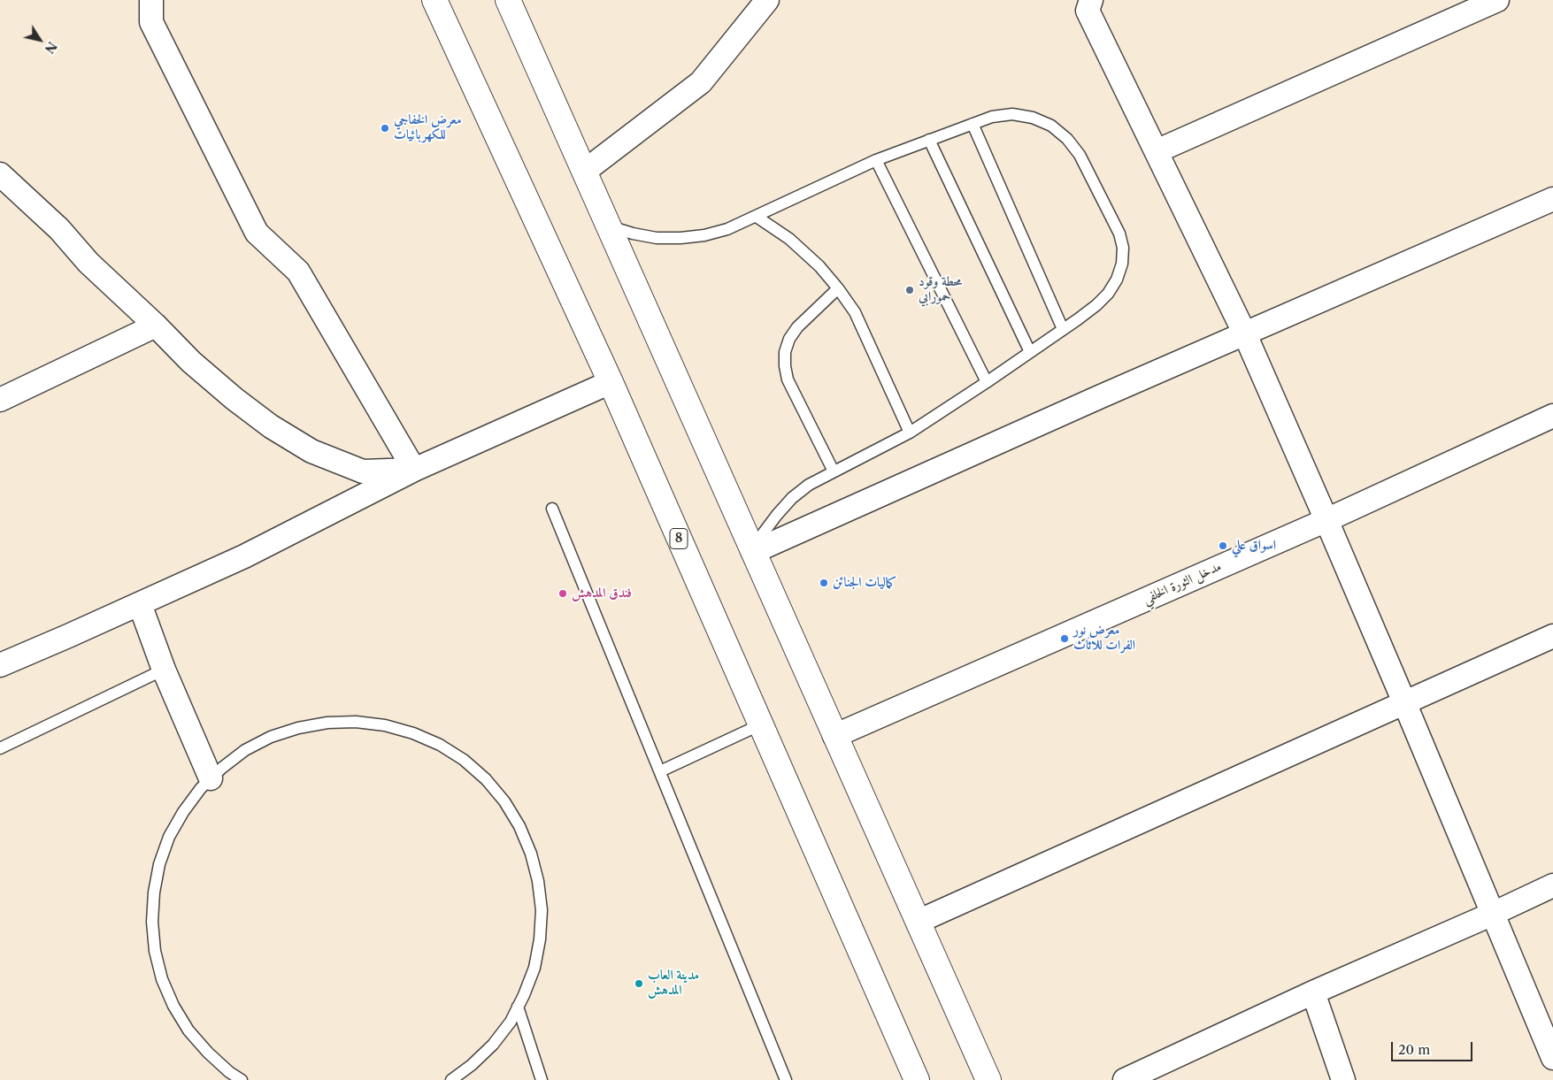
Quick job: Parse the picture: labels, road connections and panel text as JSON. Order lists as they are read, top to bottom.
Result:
{
  "streets": {
    "highway": ["8"],
    "street": ["مدخل الثورة الخلفي"]
  },
  "places": [
    "معرض الخفاجي للكهربائيات",
    "محطة وقود حمورابي",
    "اسواق علي",
    "كماليات الجنائن",
    "فندق المدهش",
    "معرض نور الفرات للاثاث",
    "مدينة العاب المدهش"
  ],
  "scale_bar": "20 m",
  "north": "bottom right"
}
